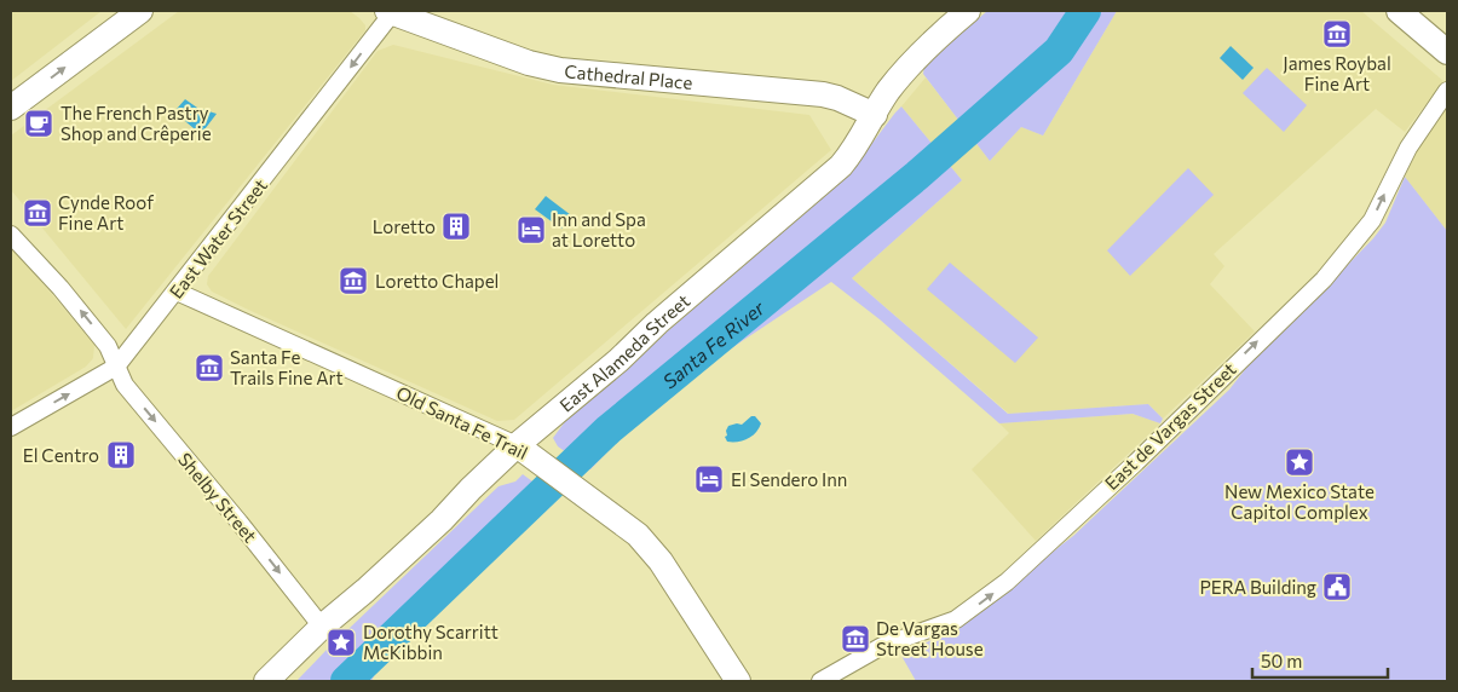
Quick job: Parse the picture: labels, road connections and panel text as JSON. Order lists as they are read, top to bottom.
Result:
{
  "streets": {
    "street": [
      "Cathedral Place",
      "East Water Street",
      "East Alameda Street",
      "Old Santa Fe Trail",
      "East de Vargas Street",
      "Shelby Street"
    ]
  },
  "crossings": [
    ["Cathedral Place", "East Water Street"],
    ["Cathedral Place", "East Alameda Street"],
    ["East Water Street", "Old Santa Fe Trail"],
    ["East Water Street", "Shelby Street"],
    ["East Alameda Street", "Old Santa Fe Trail"],
    ["East Alameda Street", "Shelby Street"]
  ],
  "one_way": ["East de Vargas Street", "Shelby Street"],
  "water": ["Santa Fe River"],
  "places": {
    "museum": [
      "James Roybal Fine Art",
      "Cynde Roof Fine Art",
      "Loretto Chapel",
      "Santa Fe Trails Fine Art",
      "De Vargas Street House"
    ],
    "cafe": ["The French Pastry Shop and Crêperie"],
    "building": ["Loretto", "El Centro"],
    "hotel": ["Inn and Spa at Loretto", "El Sendero Inn"],
    "place": ["New Mexico State Capitol Complex", "Dorothy Scarritt McKibbin"],
    "public building": ["PERA Building"]
  },
  "scale_bar": "50 m"
}
